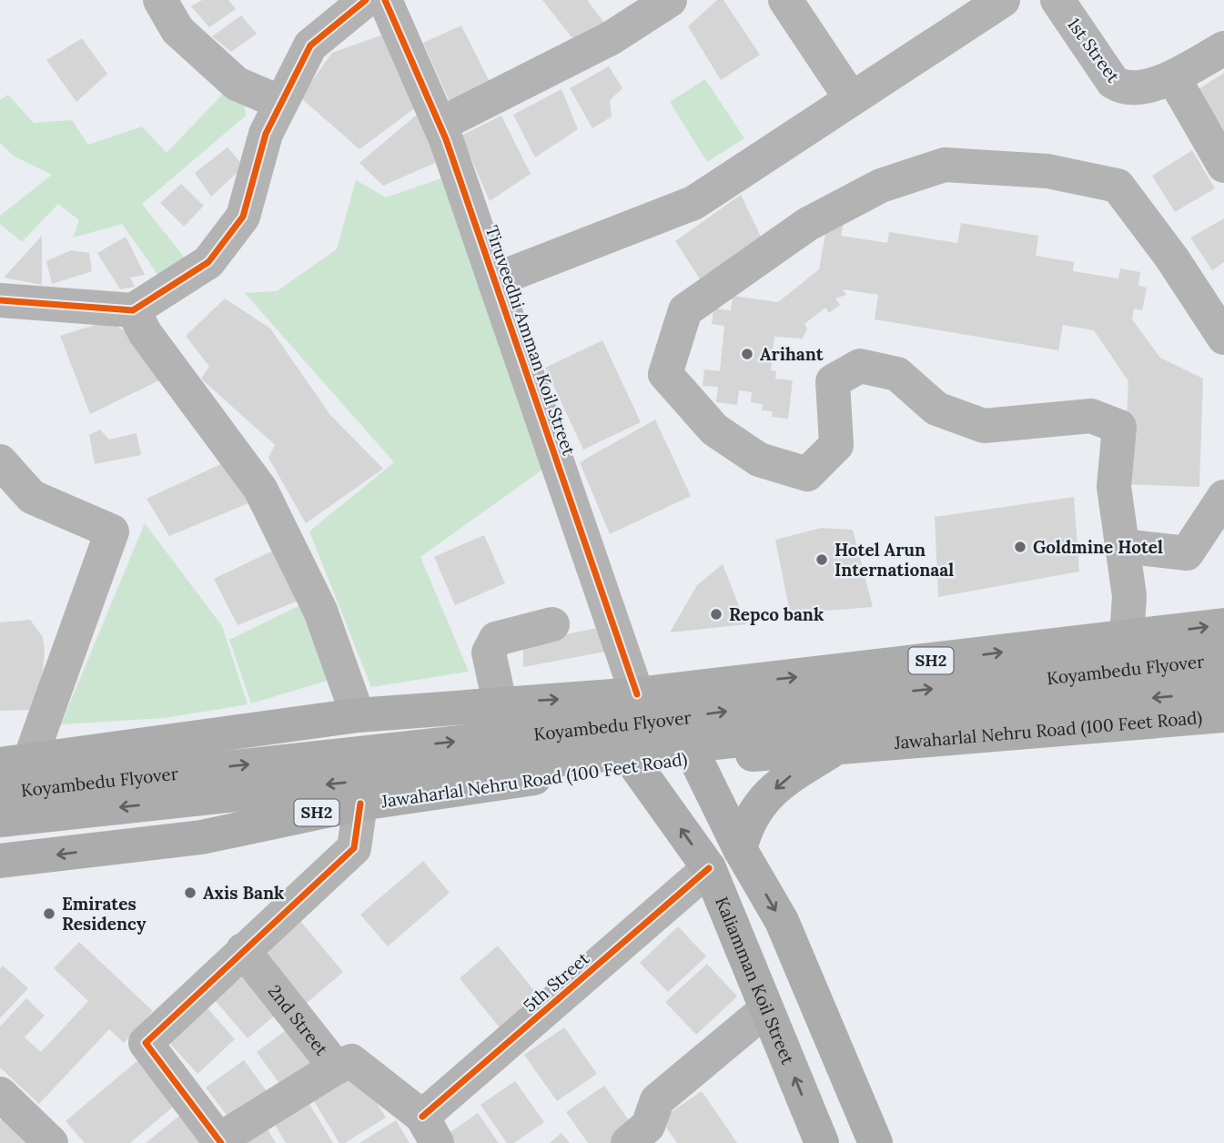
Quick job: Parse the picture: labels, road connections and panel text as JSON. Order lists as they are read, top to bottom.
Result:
{
  "streets": {
    "main road": [
      "SH2",
      "Koyambedu Flyover",
      "Jawaharlal Nehru Road (100 Feet Road)",
      "Kaliamman Koil Street"
    ],
    "street": [
      "1st Street",
      "Tiruveedhi Amman Koil Street",
      "5th Street",
      "2nd Street"
    ]
  },
  "crossings": [
    ["Tiruveedhi Amman Koil Street", "SH2"],
    ["Jawaharlal Nehru Road (100 Feet Road)", "Kaliamman Koil Street"],
    ["Kaliamman Koil Street", "5th Street"],
    ["5th Street", "2nd Street"]
  ],
  "places": [
    "Arihant",
    "Goldmine Hotel",
    "Hotel Arun Internationaal",
    "Repco bank",
    "Axis Bank",
    "Emirates Residency"
  ]
}
